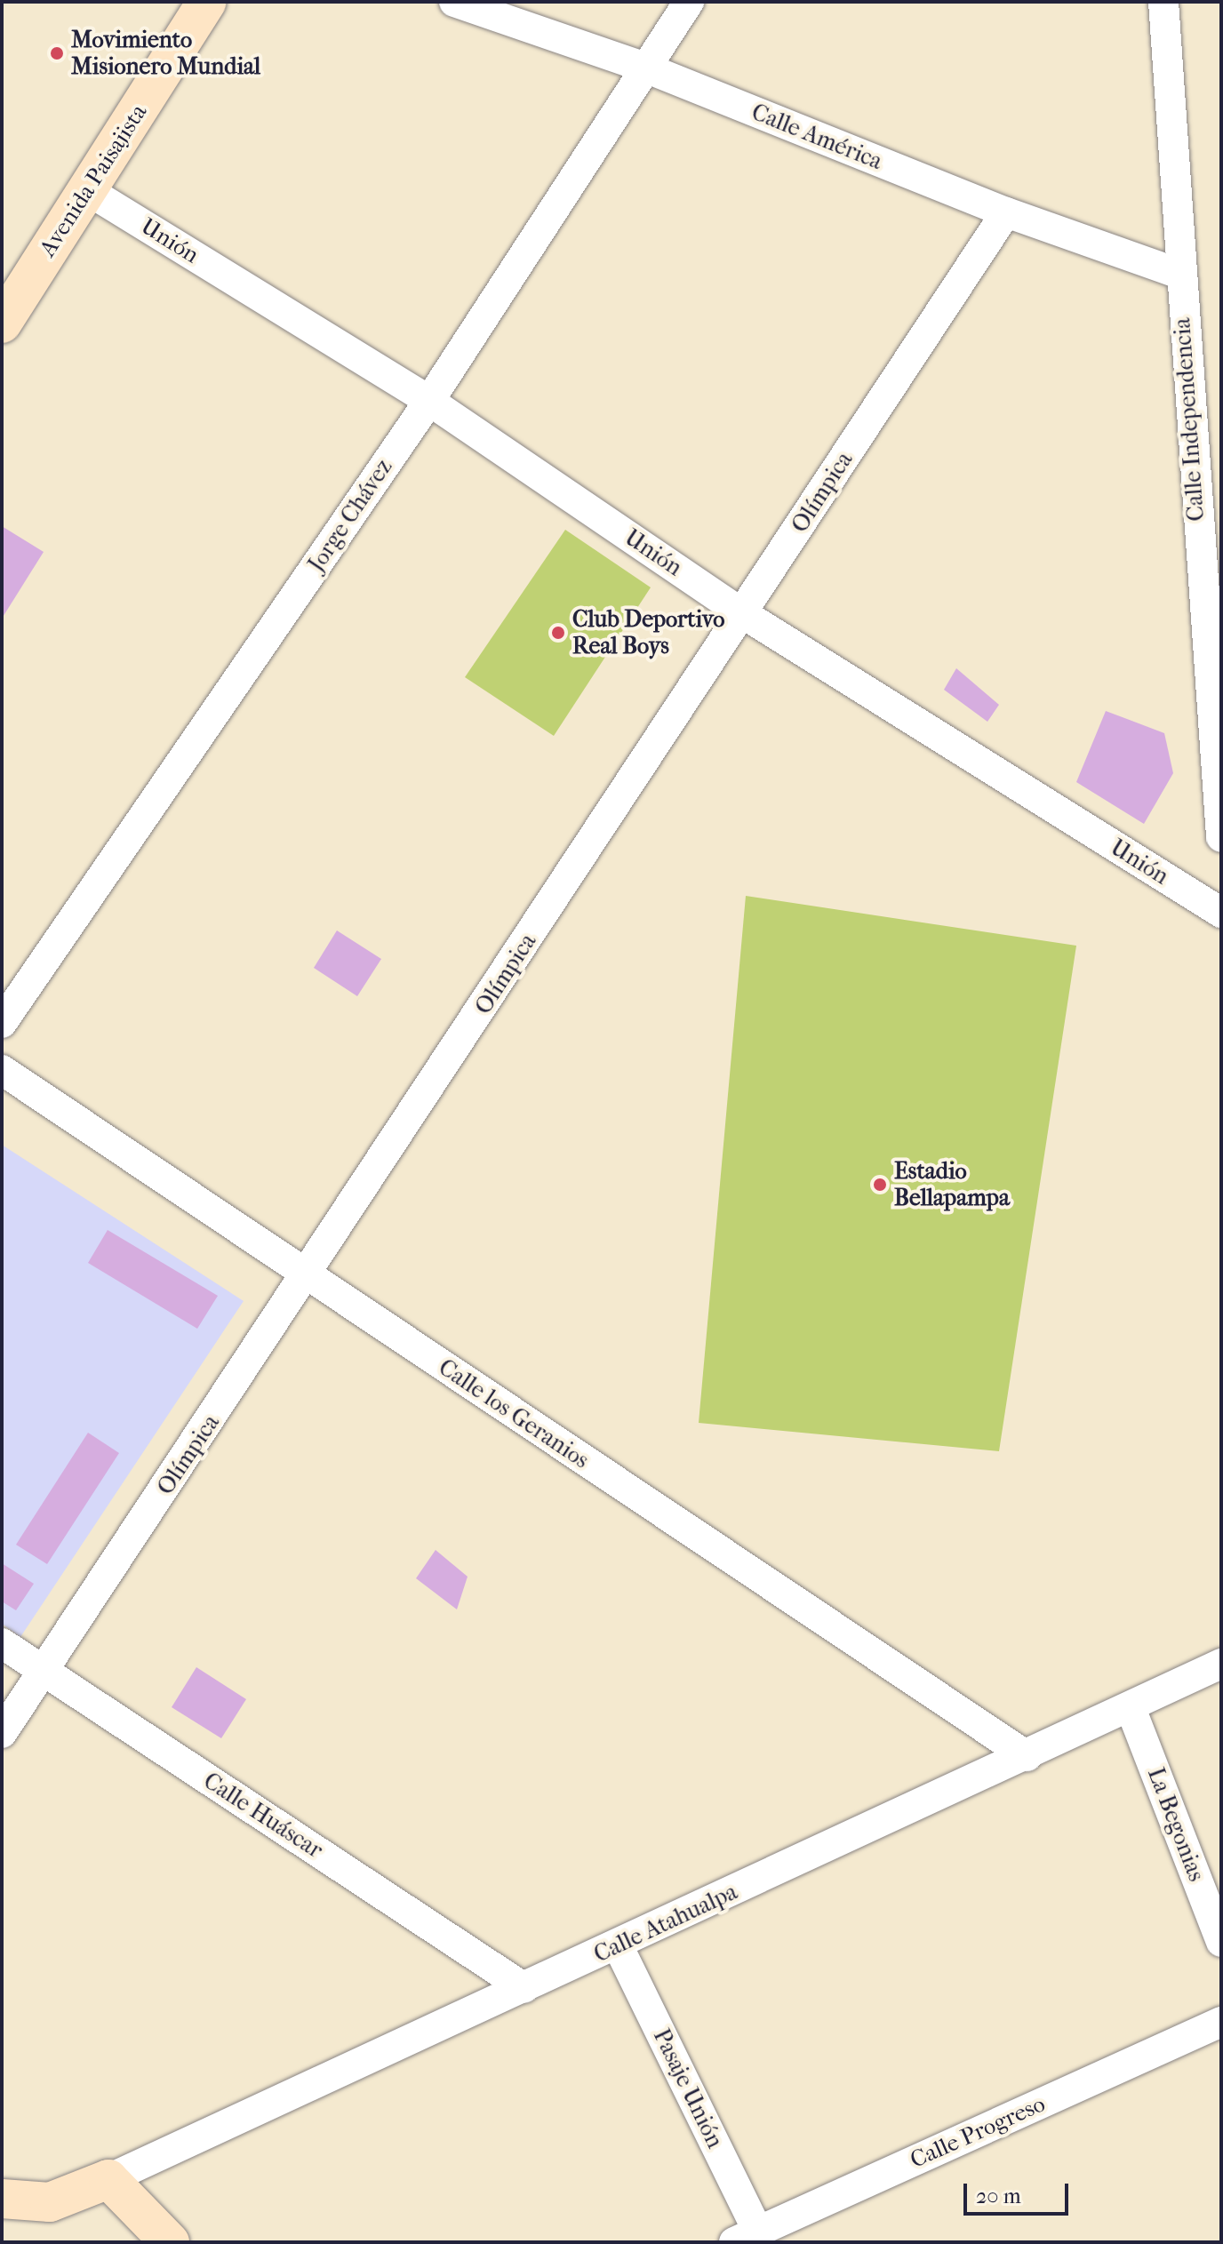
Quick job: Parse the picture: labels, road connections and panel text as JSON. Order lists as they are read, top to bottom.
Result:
{
  "streets": {
    "main road": ["Avenida Paisajista"],
    "street": [
      "Calle América",
      "Unión",
      "Calle Independencia",
      "Olímpica",
      "Jorge Chávez",
      "Calle los Geranios",
      "Calle Huáscar",
      "La Begonias",
      "Calle Atahualpa",
      "Pasaje Unión",
      "Calle Progreso"
    ]
  },
  "crossings": [
    ["Calle América", "Calle Independencia"],
    ["Calle América", "Olímpica"],
    ["Calle América", "Jorge Chávez"],
    ["Avenida Paisajista", "Unión"],
    ["Unión", "Olímpica"],
    ["Unión", "Jorge Chávez"],
    ["Olímpica", "Calle los Geranios"],
    ["Olímpica", "Calle Huáscar"],
    ["Calle los Geranios", "Calle Atahualpa"],
    ["Calle Huáscar", "Calle Atahualpa"],
    ["La Begonias", "Calle Atahualpa"],
    ["Calle Atahualpa", "Pasaje Unión"],
    ["Pasaje Unión", "Calle Progreso"]
  ],
  "places": ["Movimiento Misionero Mundial", "Club Deportivo Real Boys", "Estadio Bellapampa"],
  "scale_bar": "20 m"
}
